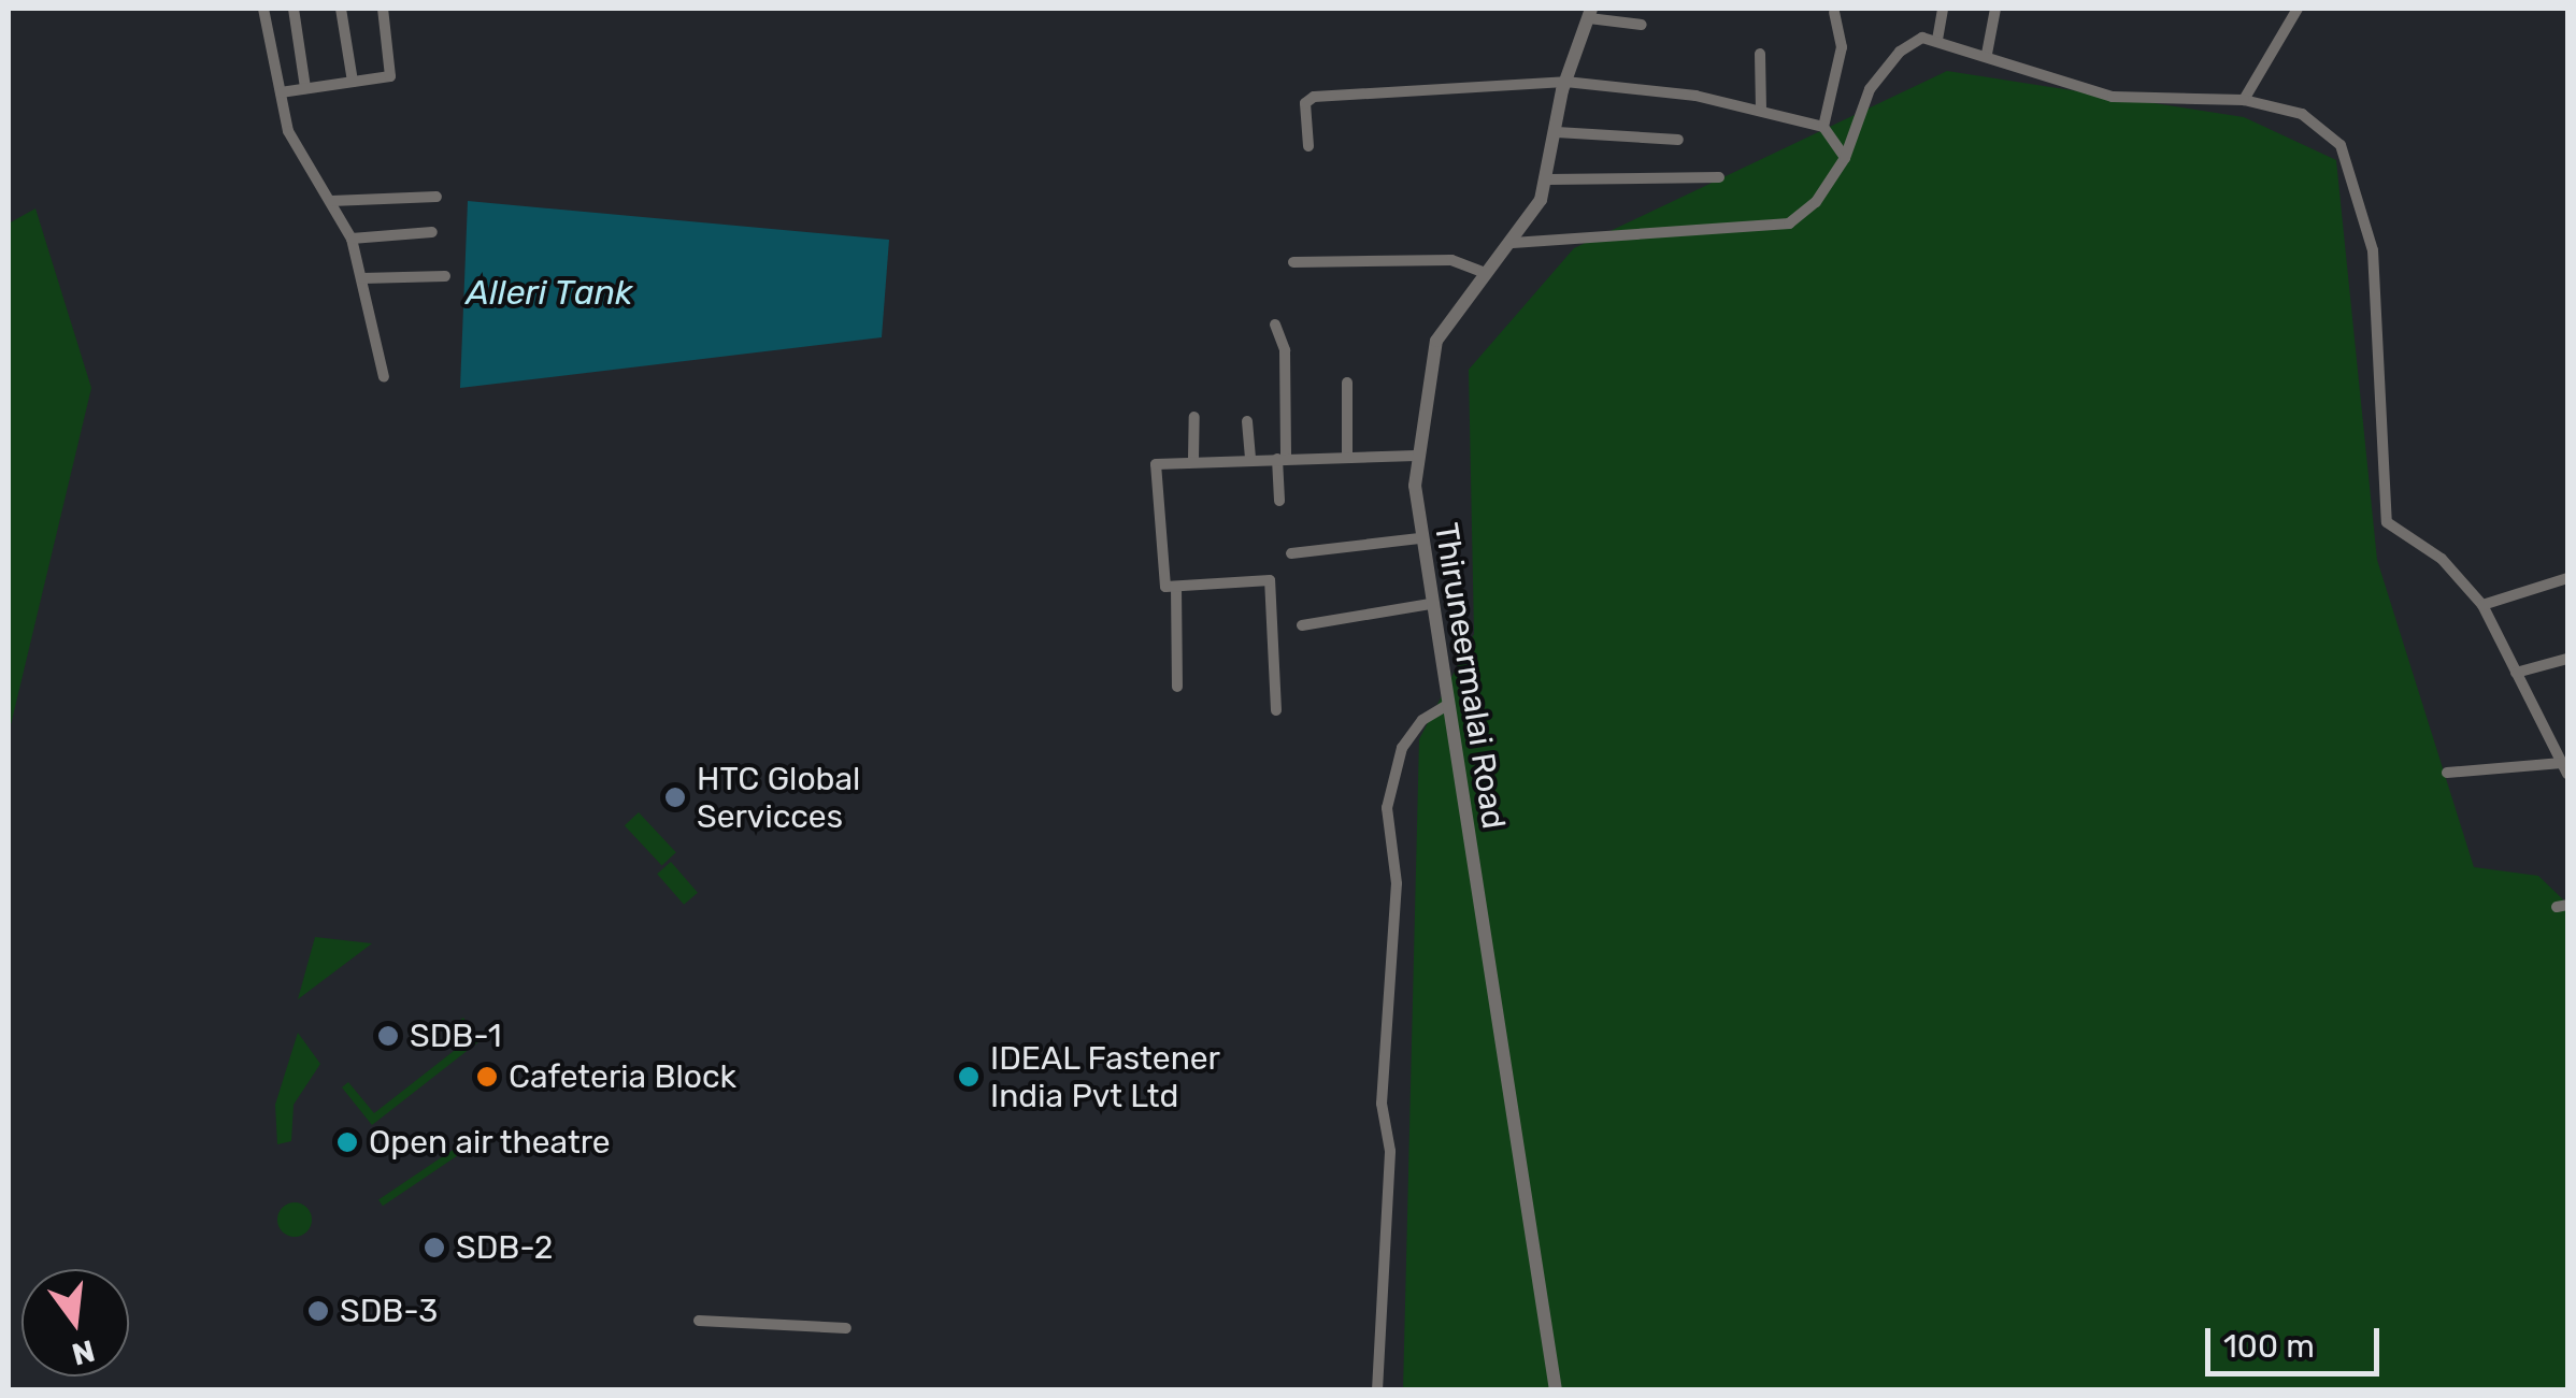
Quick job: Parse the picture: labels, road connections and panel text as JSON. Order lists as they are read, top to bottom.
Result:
{
  "streets": {
    "street": ["Thiruneermalai Road"]
  },
  "water": ["Alleri Tank"],
  "places": [
    "HTC Global Servicces",
    "SDB-1",
    "Cafeteria Block",
    "IDEAL Fastener India Pvt Ltd",
    "Open air theatre",
    "SDB-2",
    "SDB-3"
  ],
  "scale_bar": "100 m",
  "north": "bottom"
}
